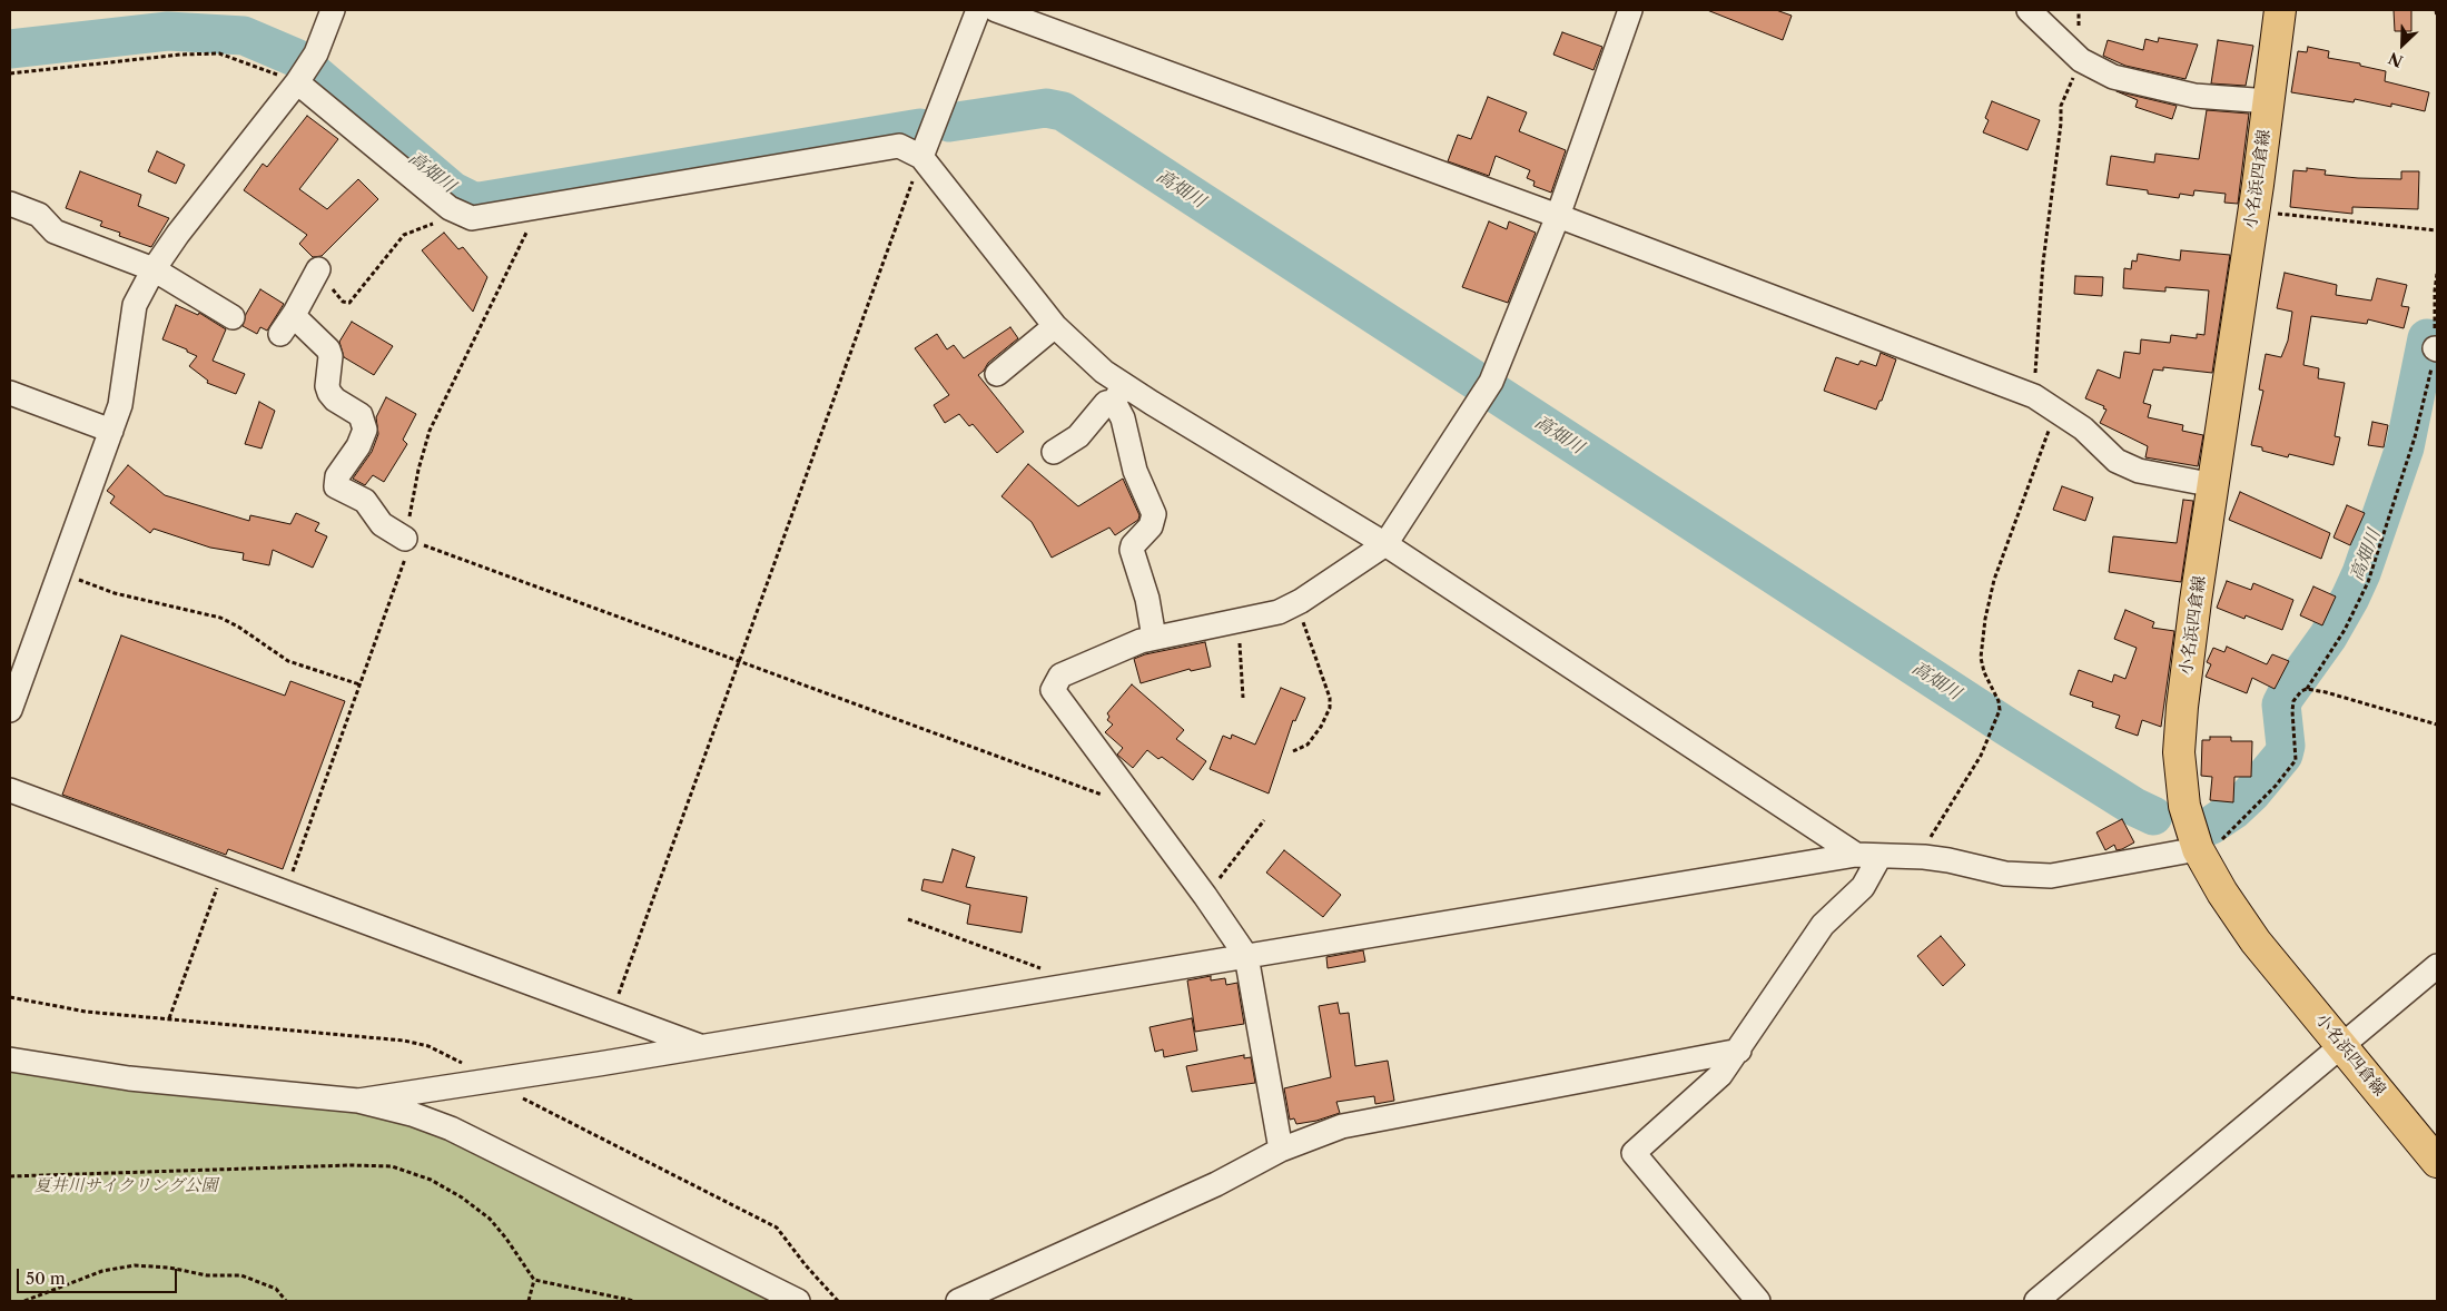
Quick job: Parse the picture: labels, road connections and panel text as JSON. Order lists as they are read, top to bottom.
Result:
{
  "streets": {
    "main road": ["小名浜四倉線"]
  },
  "water": ["高畑川"],
  "parks": ["夏井川サイクリング公園"],
  "scale_bar": "50 m",
  "north": "bottom left"
}
